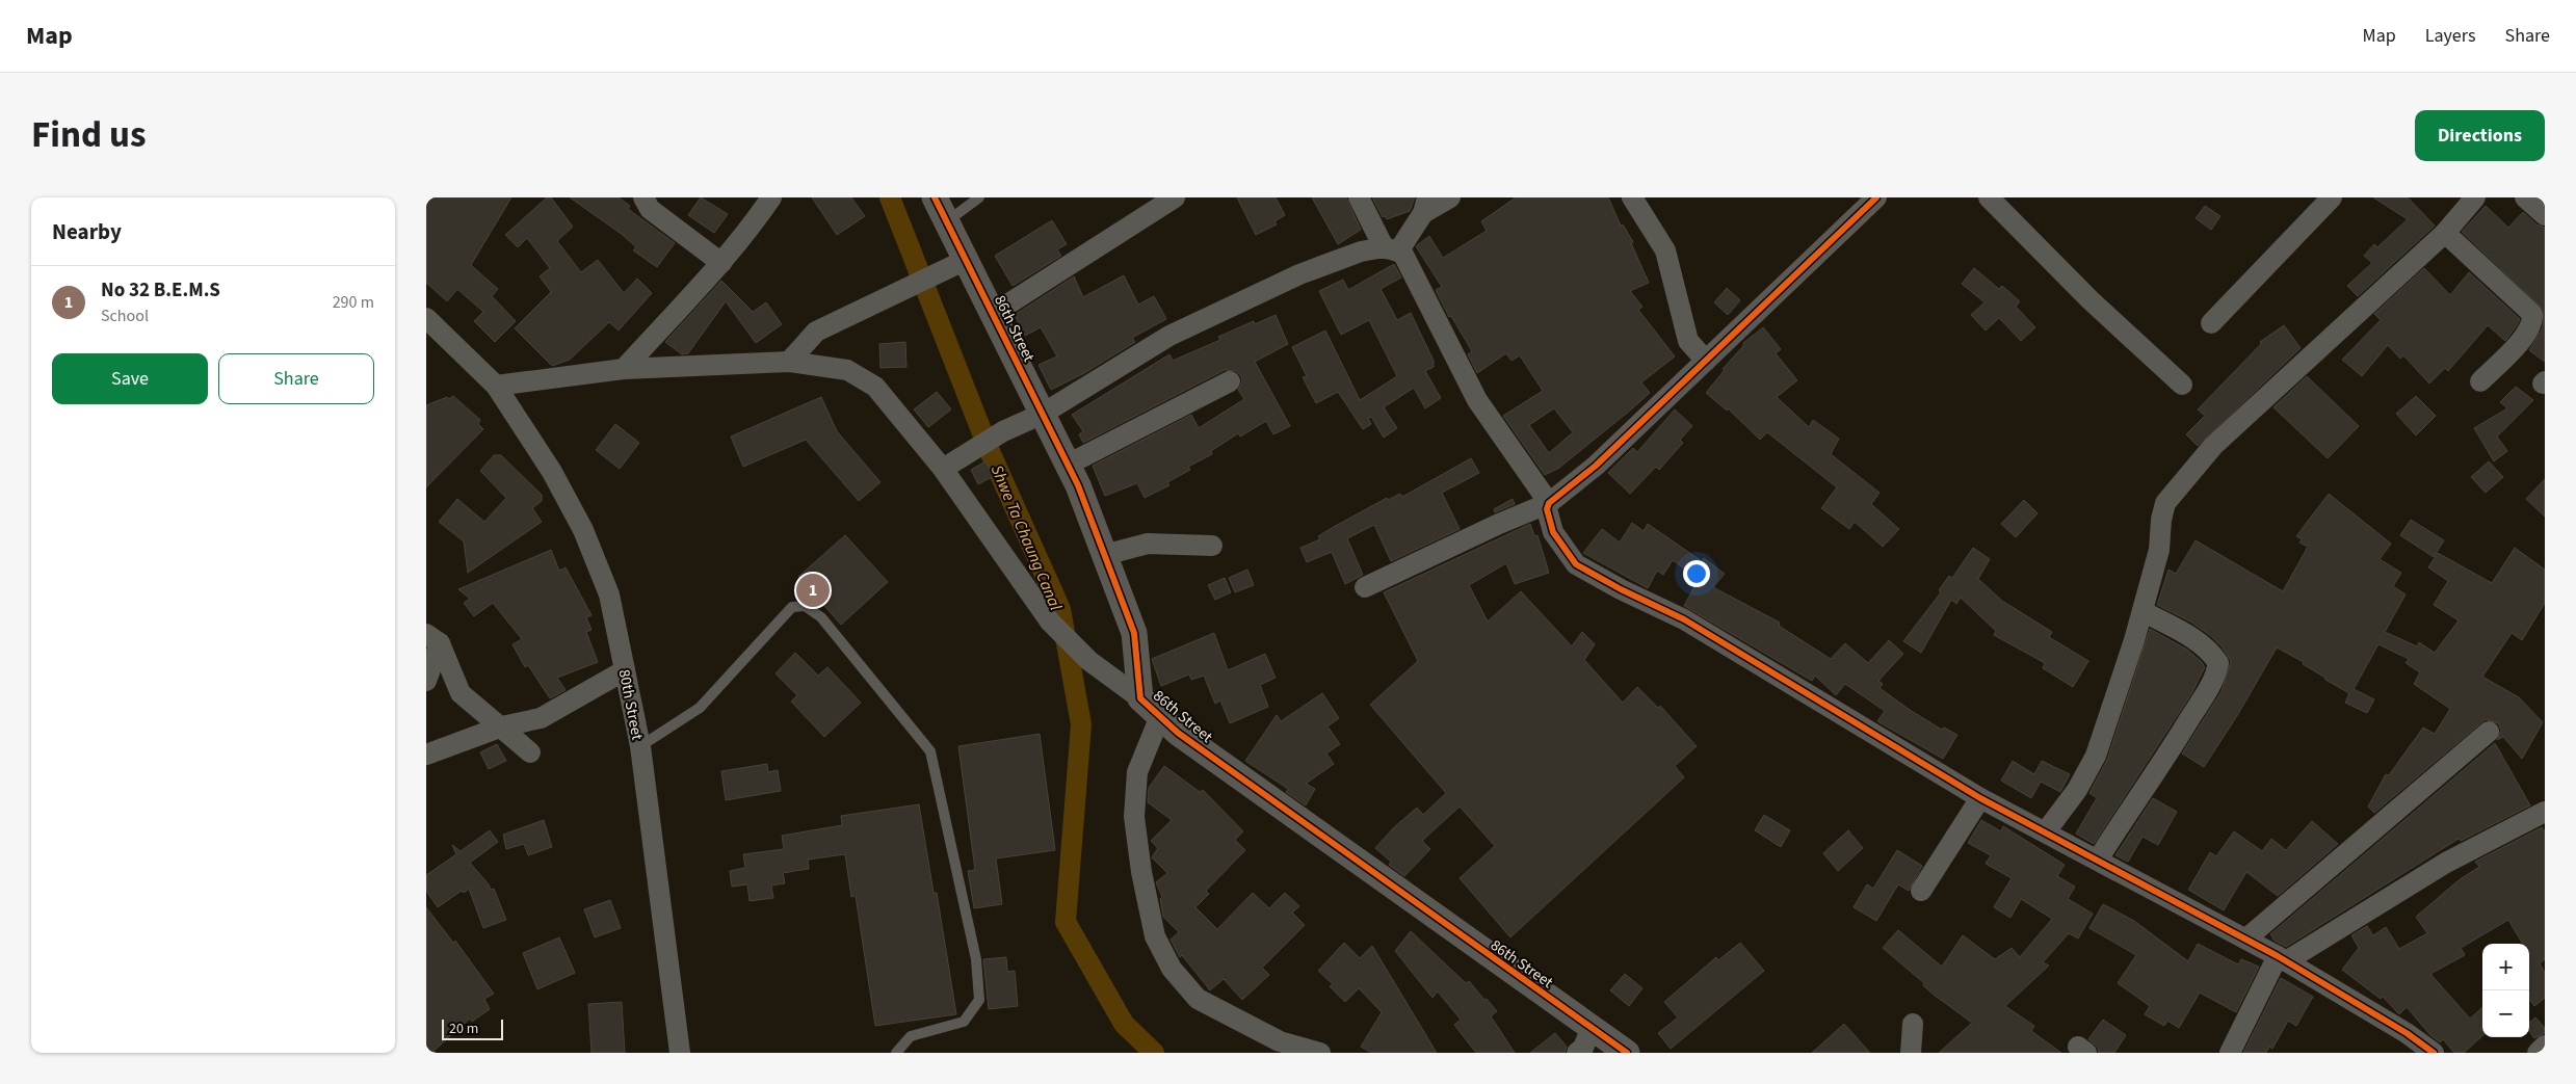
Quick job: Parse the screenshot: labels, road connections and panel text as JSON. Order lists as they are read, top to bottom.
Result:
{
  "streets": {
    "street": ["86th Street", "80th Street"]
  },
  "water": ["Shwe Ta Chaung Canal"],
  "scale_bar": "20 m",
  "page": {
    "header": "Map",
    "nav": ["Map", "Layers", "Share"],
    "title": "Find us",
    "buttons": [
      "Directions",
      ["Save", "Share"]
    ],
    "heading": "Nearby",
    "list": [
      {
        "mark": "1",
        "name": "No 32 B.E.M.S",
        "note": "School",
        "value": "290 m"
      }
    ],
    "pins": "1",
    "map_buttons": ["+", "−"],
    "scale": "20 m"
  }
}
